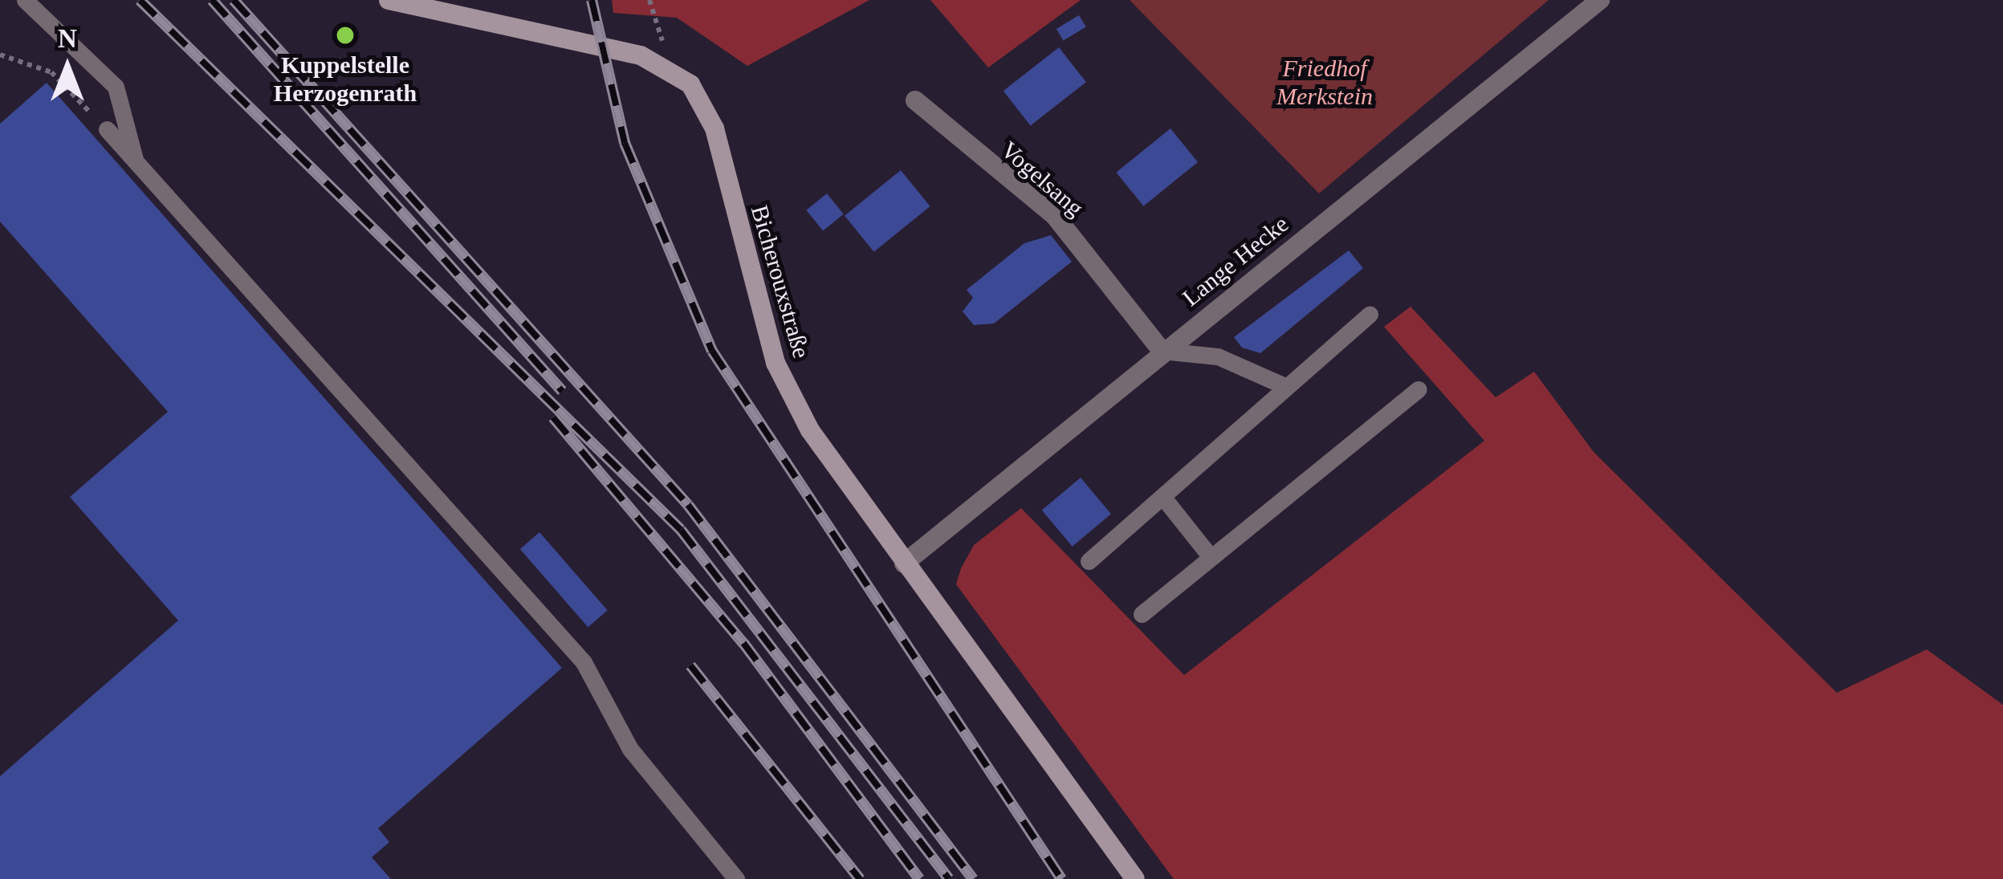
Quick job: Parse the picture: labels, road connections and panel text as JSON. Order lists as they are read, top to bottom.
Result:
{
  "streets": {
    "street": ["Vogelsang", "Lange Hecke", "Bicherouxstraße"]
  },
  "crossings": [
    ["Vogelsang", "Lange Hecke"],
    ["Lange Hecke", "Bicherouxstraße"]
  ],
  "parks": ["Friedhof Merkstein"],
  "places": ["Kuppelstelle Herzogenrath"],
  "north": "top"
}
